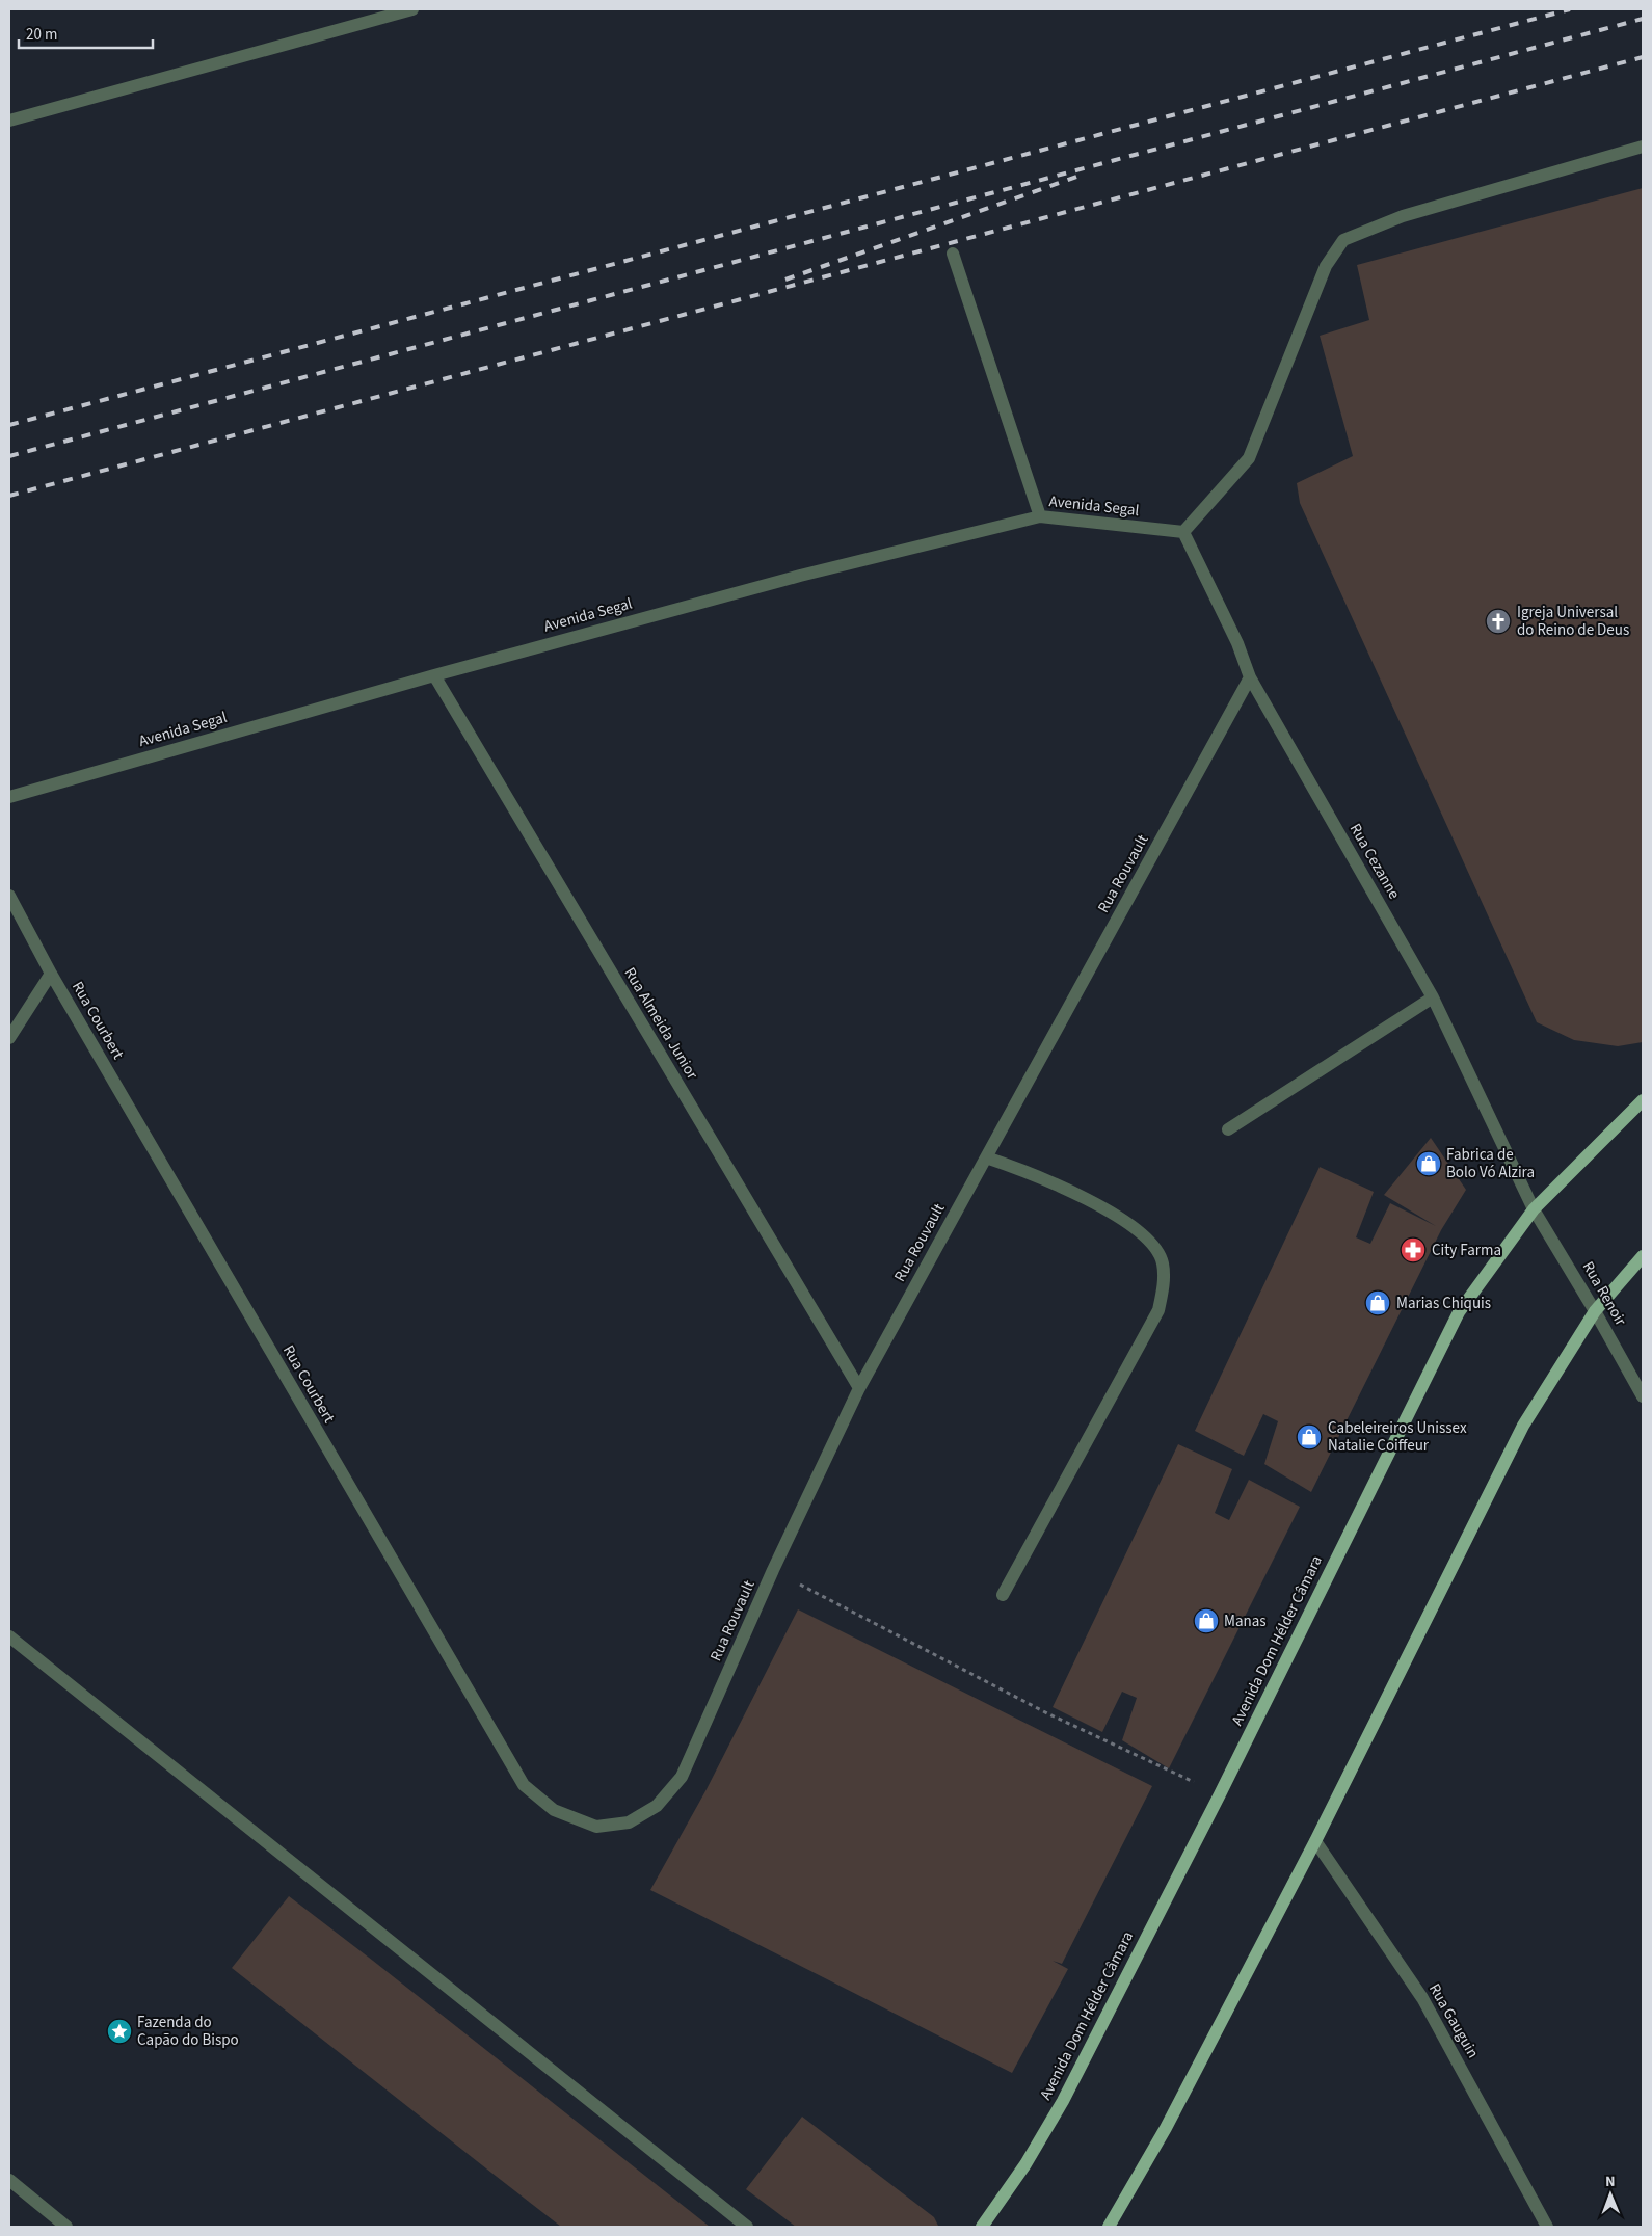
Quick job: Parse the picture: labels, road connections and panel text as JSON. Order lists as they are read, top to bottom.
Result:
{
  "streets": {
    "main road": ["Avenida Dom Hélder Câmara"],
    "street": [
      "Avenida Segal",
      "Rua Cezanne",
      "Rua Rouvault",
      "Rua Courbert",
      "Rua Almeida Junior",
      "Rua Renoir",
      "Rua Gauguin"
    ]
  },
  "crossings": [
    ["Avenida Segal", "Rua Cezanne"],
    ["Avenida Segal", "Rua Almeida Junior"],
    ["Rua Cezanne", "Rua Rouvault"],
    ["Rua Cezanne", "Rua Renoir"],
    ["Rua Cezanne", "Avenida Dom Hélder Câmara"],
    ["Rua Rouvault", "Rua Courbert"],
    ["Rua Rouvault", "Rua Almeida Junior"],
    ["Rua Renoir", "Avenida Dom Hélder Câmara"]
  ],
  "places": {
    "church": ["Igreja Universal do Reino de Deus"],
    "shop": [
      "Fabrica de Bolo Vó Alzira",
      "Marias Chiquis",
      "Cabeleireiros Unissex Natalie Coiffeur",
      "Manas"
    ],
    "pharmacy": ["City Farma"],
    "place": ["Fazenda do Capão do Bispo"]
  },
  "scale_bar": "20 m",
  "north": "top"
}
